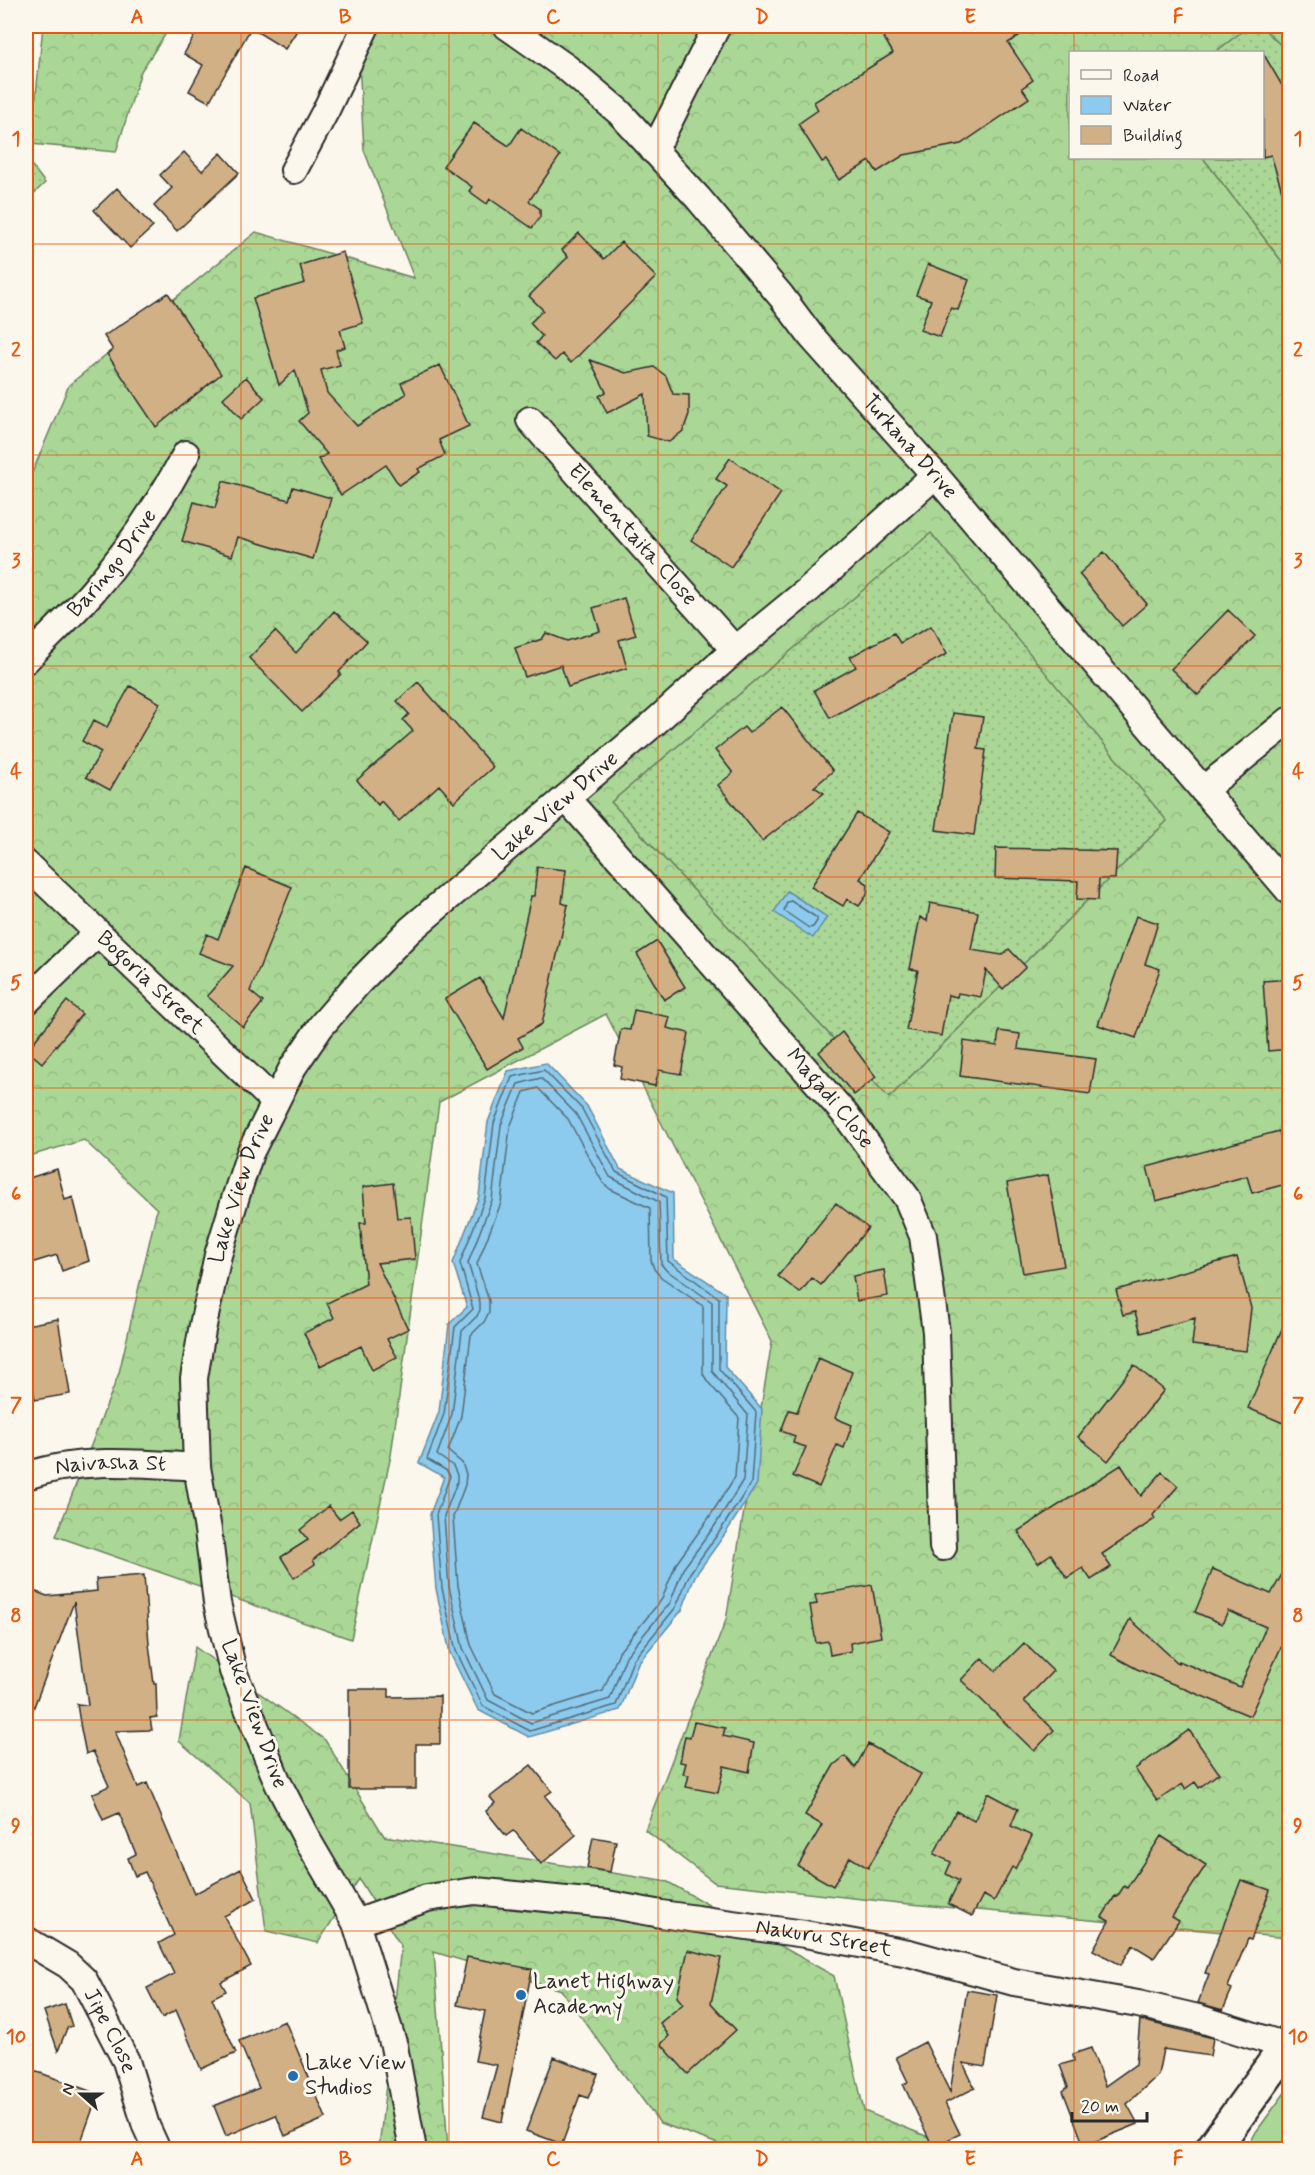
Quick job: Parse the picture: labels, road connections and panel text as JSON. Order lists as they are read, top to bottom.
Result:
{
  "streets": {
    "street": [
      "Turkana Drive",
      "Elementaita Close",
      "Baringo Drive",
      "Lake View Drive",
      "Bogoria Street",
      "Magadi Close",
      "Naivasha St",
      "Nakuru Street",
      "Jipe Close"
    ]
  },
  "crossings": [
    ["Turkana Drive", "Lake View Drive"],
    ["Elementaita Close", "Lake View Drive"],
    ["Lake View Drive", "Bogoria Street"],
    ["Lake View Drive", "Magadi Close"],
    ["Lake View Drive", "Naivasha St"],
    ["Lake View Drive", "Nakuru Street"]
  ],
  "places": ["Lanet Highway Academy", "Lake View Studios"],
  "legend": ["Road", "Water", "Building"],
  "scale_bar": "20 m",
  "north": "left",
  "grid": {
    "columns": [
      "A",
      "B",
      "C",
      "D",
      "E",
      "F"
    ],
    "rows": [
      "1",
      "2",
      "3",
      "4",
      "5",
      "6",
      "7",
      "8",
      "9",
      "10"
    ]
  }
}
